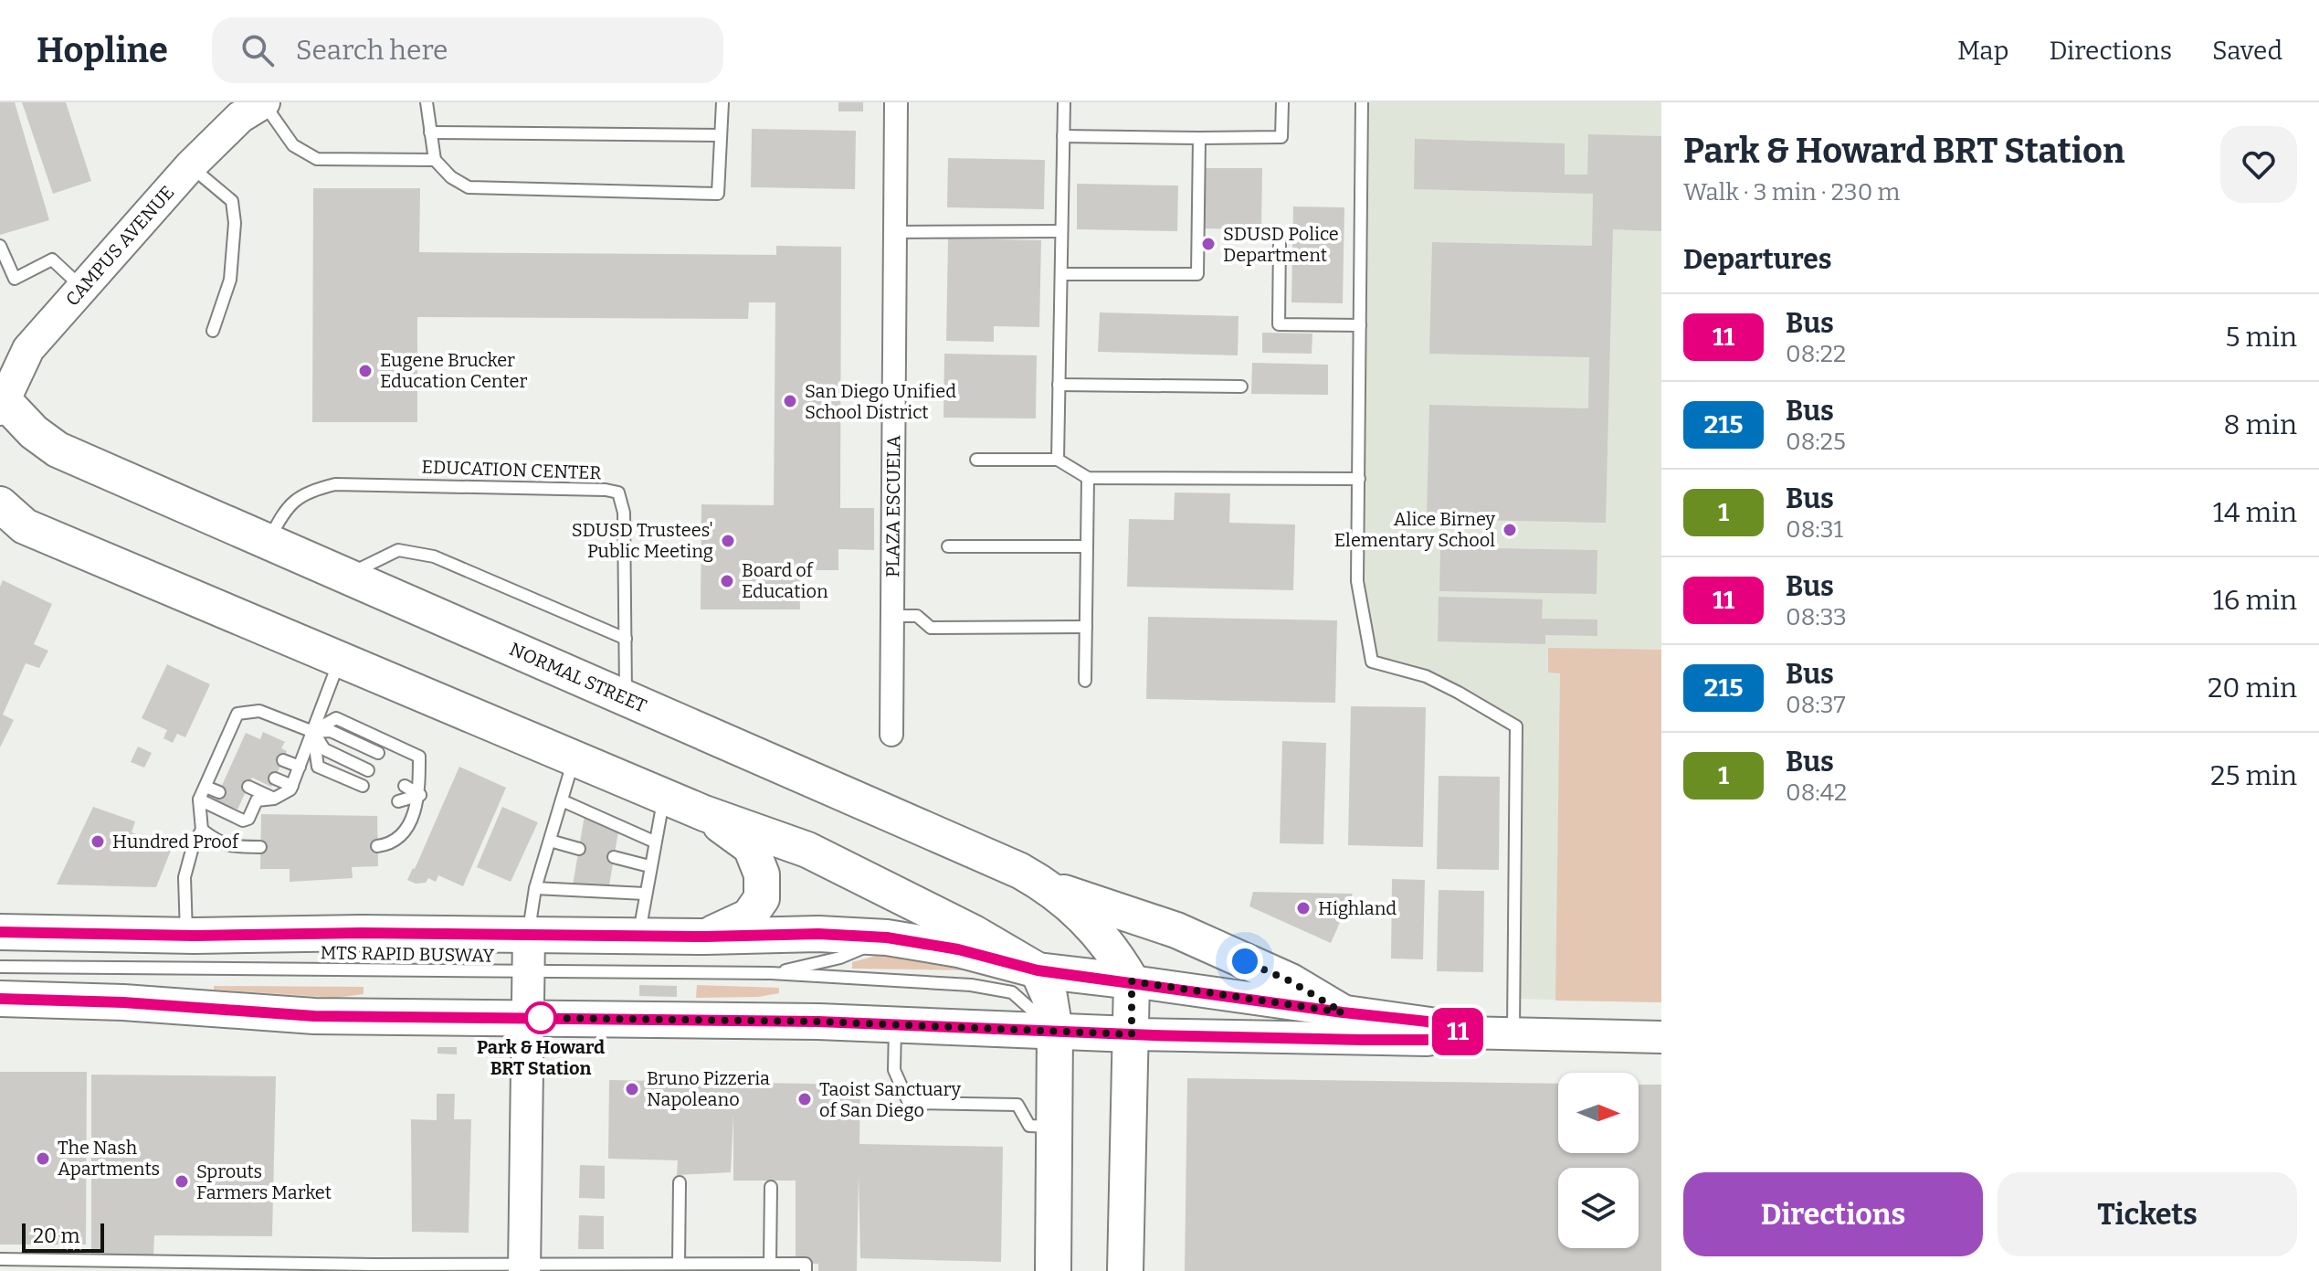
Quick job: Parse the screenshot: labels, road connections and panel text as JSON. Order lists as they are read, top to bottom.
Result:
{
  "streets": {
    "main road": ["CAMPUS AVENUE", "NORMAL STREET"],
    "street": ["PLAZA ESCUELA"],
    "lane": ["EDUCATION CENTER", "MTS RAPID BUSWAY"]
  },
  "crossings": [
    ["CAMPUS AVENUE", "NORMAL STREET"],
    ["EDUCATION CENTER", "NORMAL STREET"]
  ],
  "places": [
    "SDUSD Police Department",
    "Eugene Brucker Education Center",
    "San Diego Unified School District",
    "Alice Birney Elementary School",
    "SDUSD Trustees' Public Meeting",
    "Board of Education",
    "Hundred Proof",
    "Highland",
    "Park & Howard BRT Station",
    "Bruno Pizzeria Napoleano",
    "Taoist Sanctuary of San Diego",
    "The Nash Apartments",
    "Sprouts Farmers Market"
  ],
  "lines": ["bus line 11"],
  "scale_bar": "20 m",
  "north": "right",
  "page": {
    "header": "Hopline",
    "search": "Search here",
    "nav": ["Map", "Directions", "Saved"],
    "on_map": "11",
    "heading": [
      ["Park & Howard BRT Station", "Walk · 3 min · 230 m"],
      "Departures"
    ],
    "list": [
      {
        "mark": "11",
        "name": "Bus",
        "note": "08:22",
        "value": "5 min"
      },
      {
        "mark": "215",
        "name": "Bus",
        "note": "08:25",
        "value": "8 min"
      },
      {
        "mark": "1",
        "name": "Bus",
        "note": "08:31",
        "value": "14 min"
      },
      {
        "mark": "11",
        "name": "Bus",
        "note": "08:33",
        "value": "16 min"
      },
      {
        "mark": "215",
        "name": "Bus",
        "note": "08:37",
        "value": "20 min"
      },
      {
        "mark": "1",
        "name": "Bus",
        "note": "08:42",
        "value": "25 min"
      }
    ],
    "buttons": ["Directions", "Tickets"],
    "scale": "20 m"
  }
}
